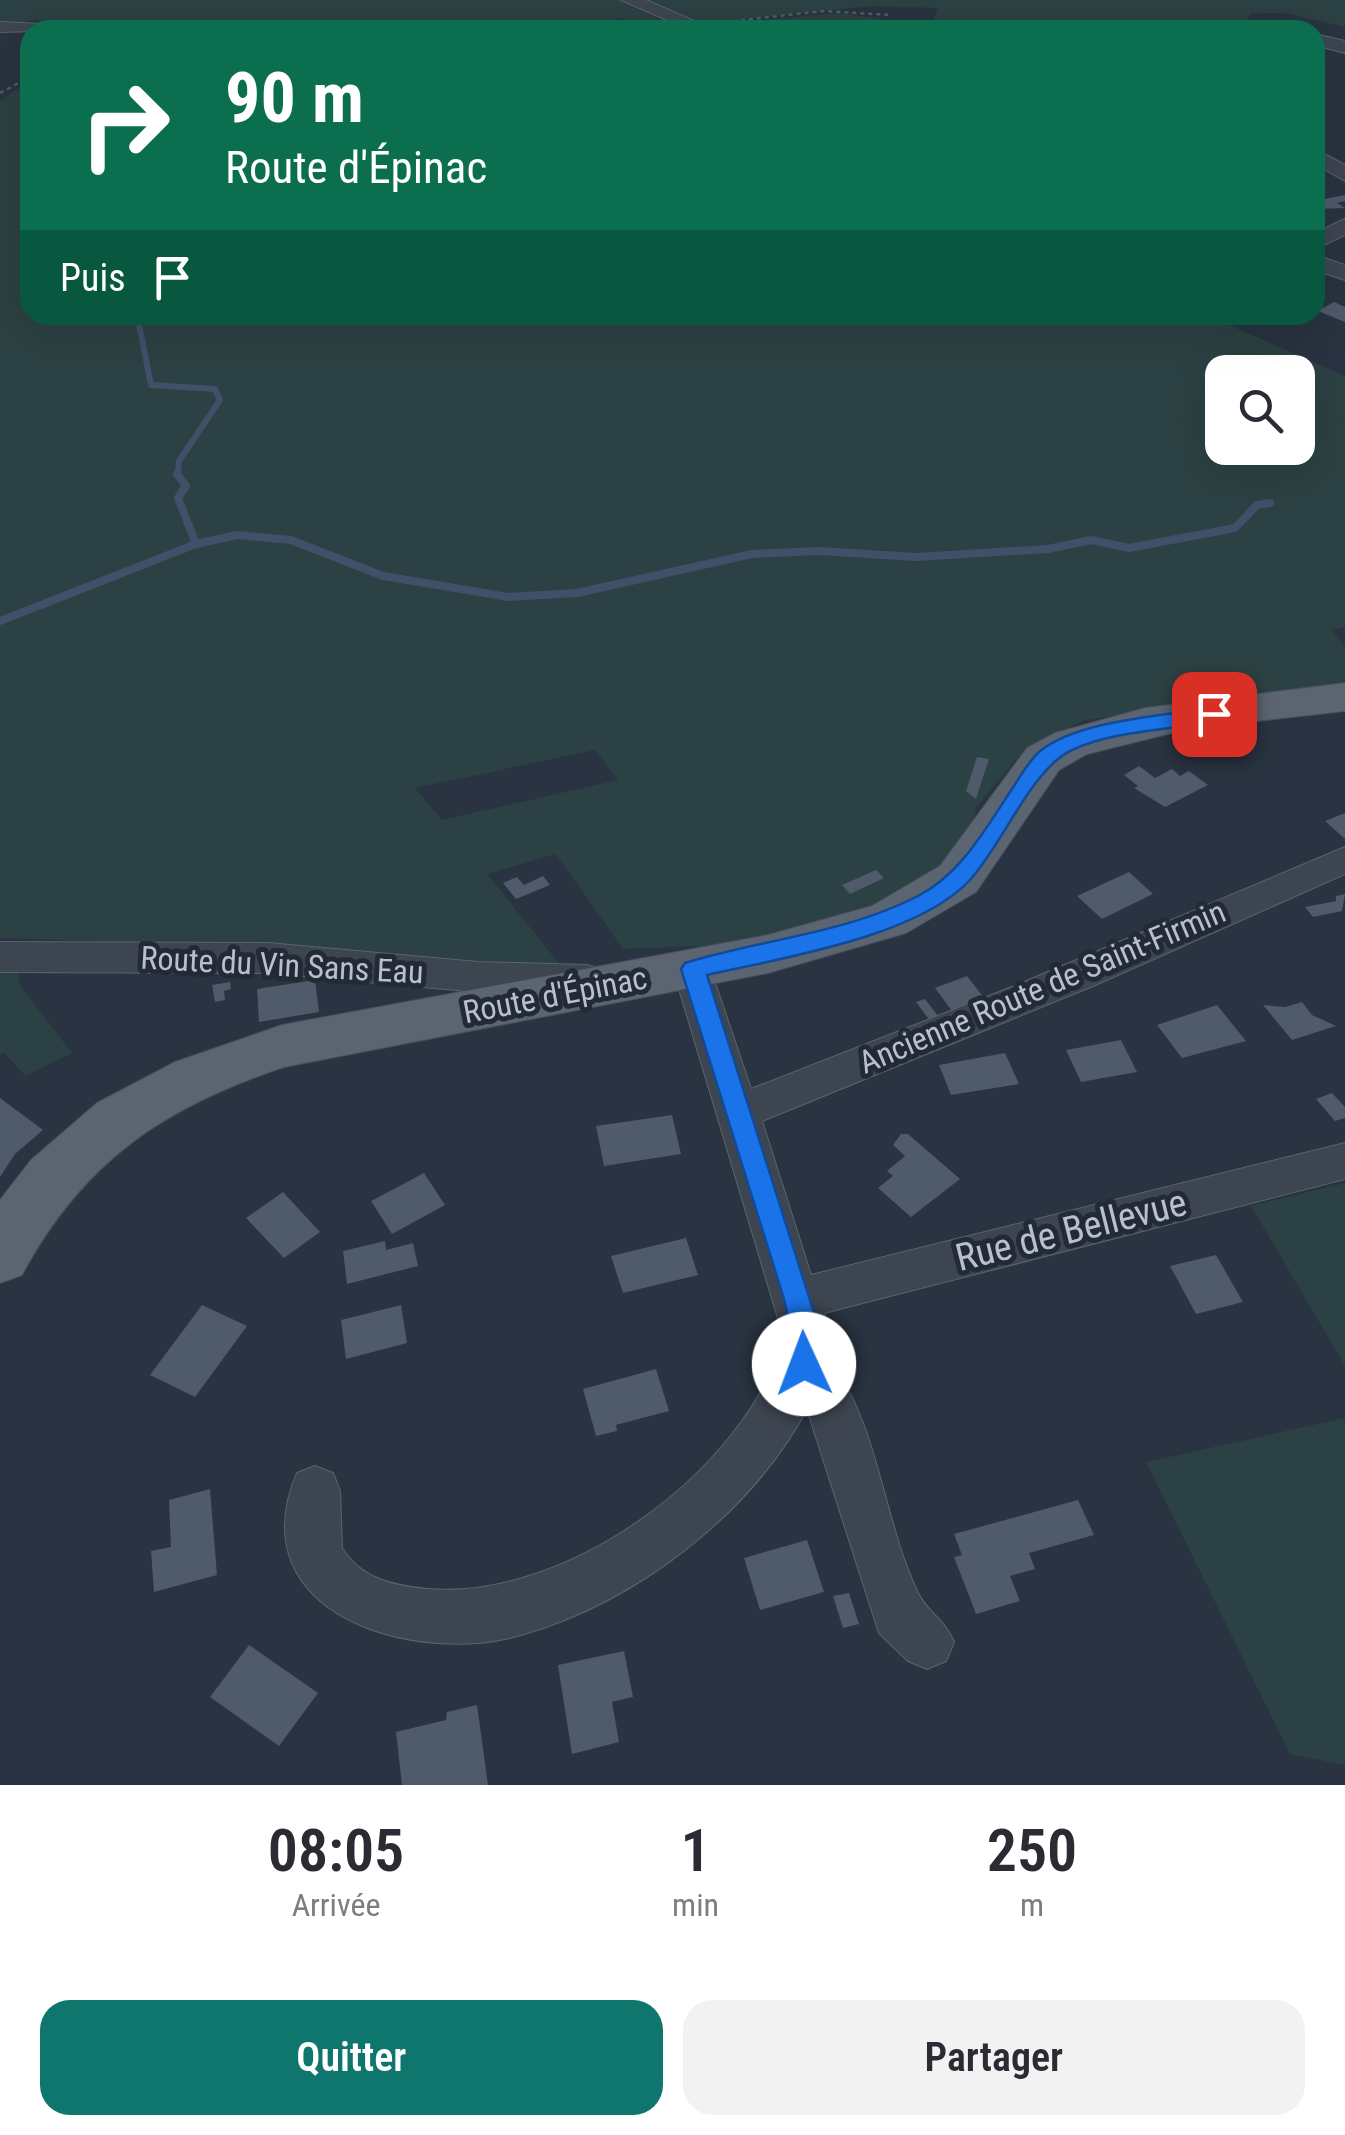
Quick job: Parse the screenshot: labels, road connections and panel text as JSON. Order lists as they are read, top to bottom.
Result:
{
  "streets": {
    "main road": ["Route d'Épinac"],
    "street": ["Route du Vin Sans Eau", "Ancienne Route de Saint-Firmin", "Rue de Bellevue"]
  },
  "crossings": [
    ["Route du Vin Sans Eau", "Route d'Épinac"]
  ],
  "page": {
    "turn": ["90 m", "Route d'Épinac"],
    "then": "Puis",
    "eta": [
      "08:05",
      "Arrivée",
      "1",
      "min",
      "250",
      "m"
    ],
    "buttons": ["Quitter", "Partager"]
  }
}
